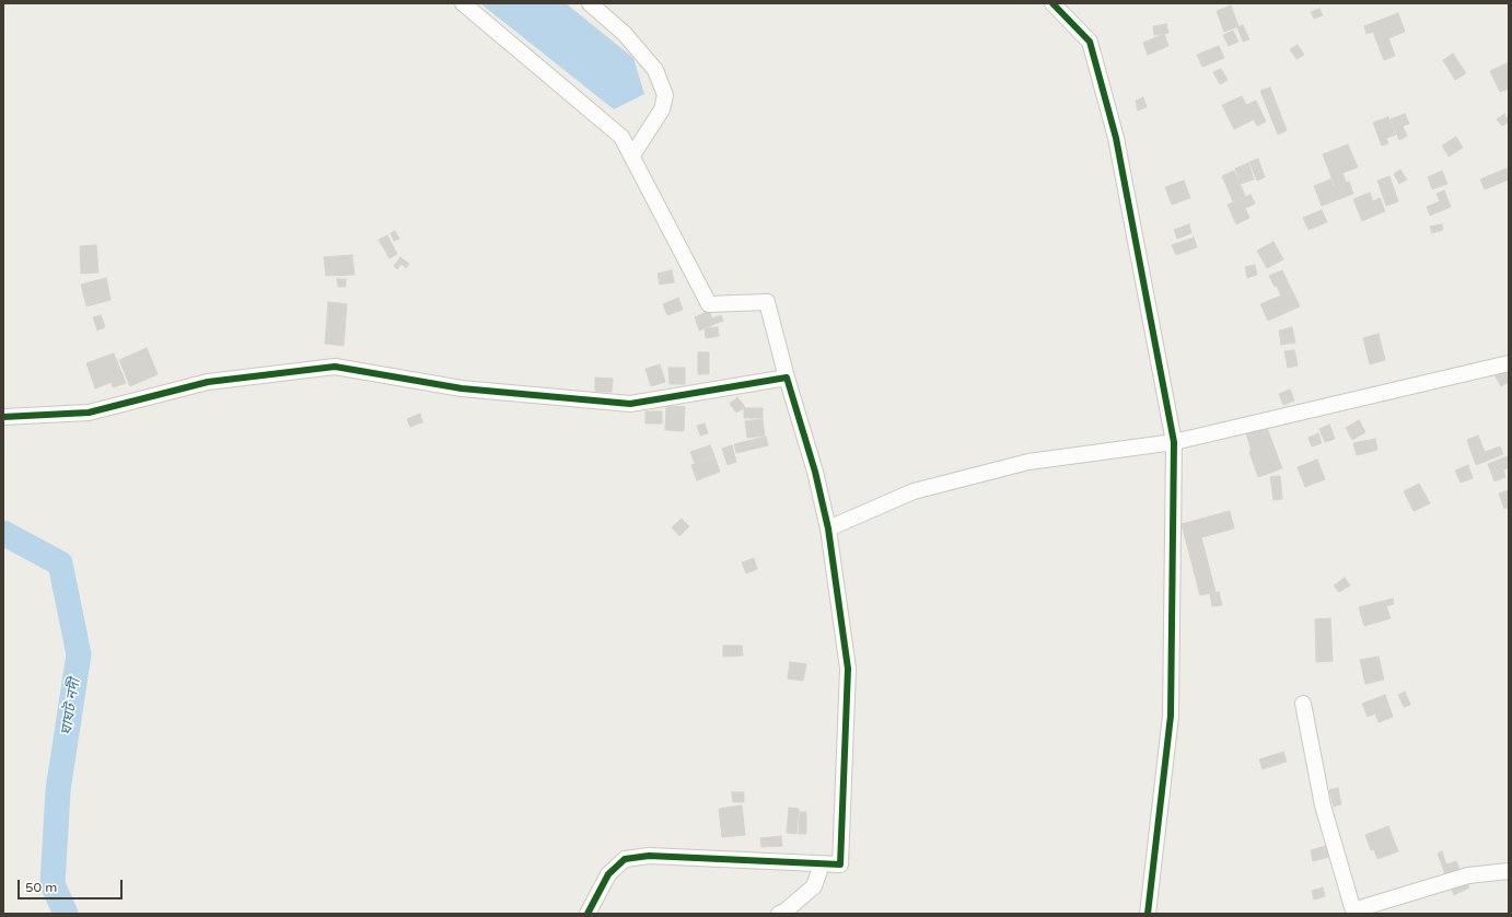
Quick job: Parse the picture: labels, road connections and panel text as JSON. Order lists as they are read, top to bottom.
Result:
{
  "water": ["ঘাঘট নদী"],
  "scale_bar": "50 m"
}
